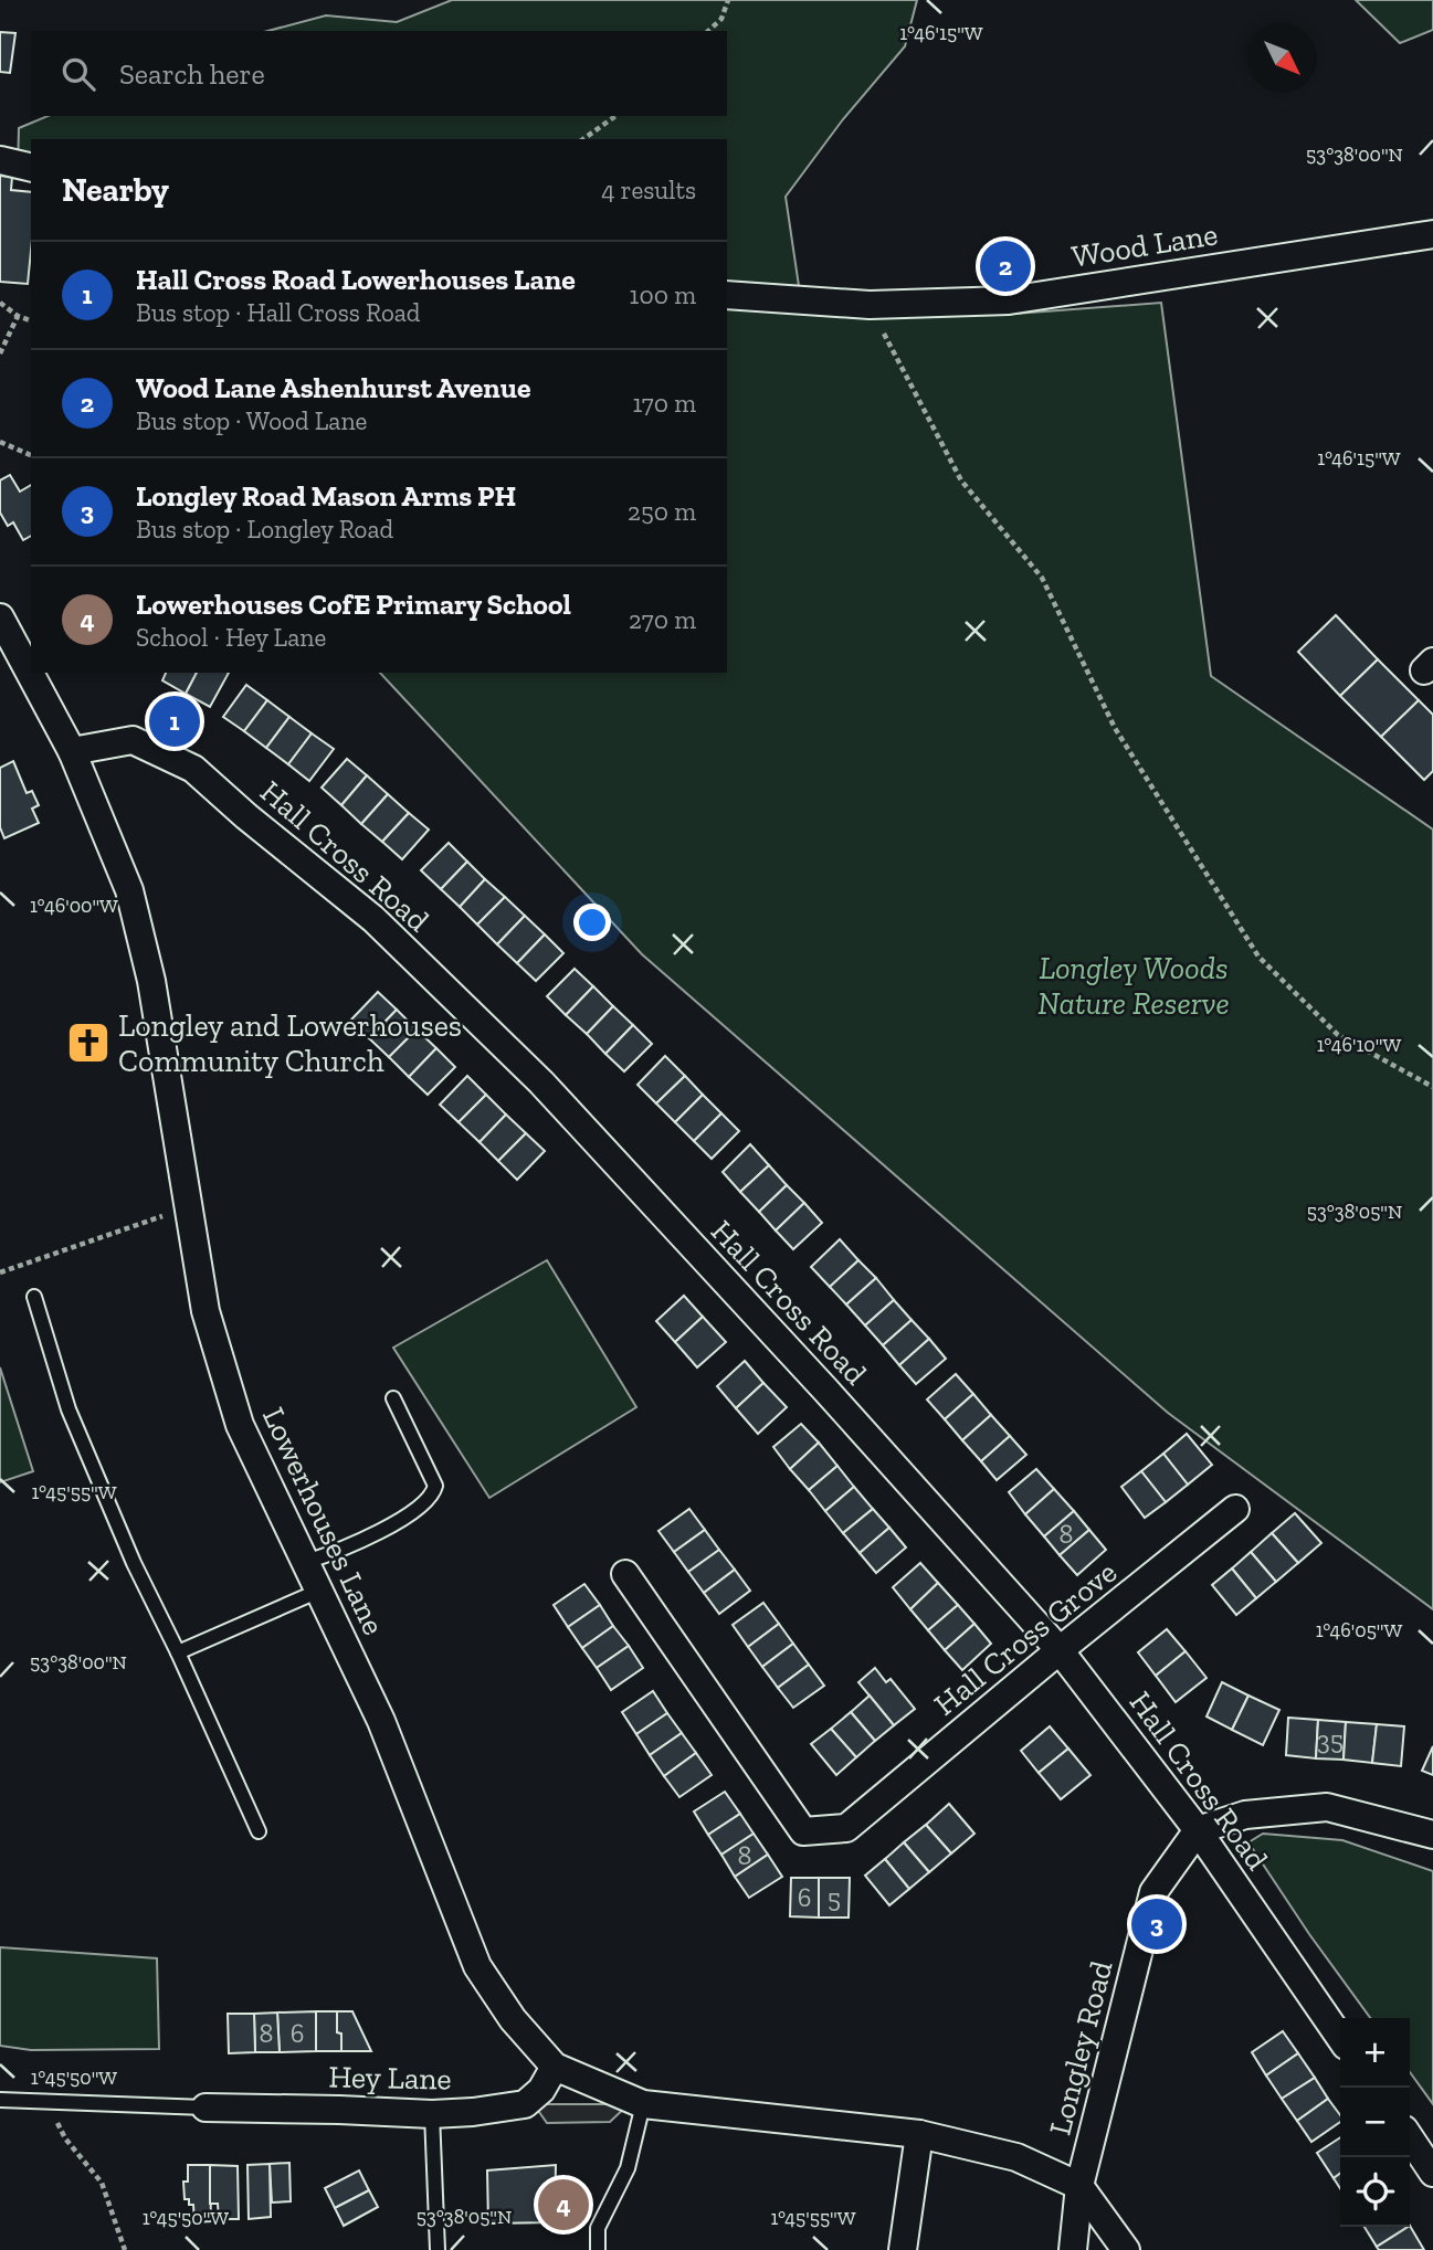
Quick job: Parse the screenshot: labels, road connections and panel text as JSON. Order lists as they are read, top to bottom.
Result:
{
  "streets": {
    "street": [
      "Wood Lane",
      "Hall Cross Road",
      "Lowerhouses Lane",
      "Hall Cross Grove",
      "Longley Road",
      "Hey Lane"
    ]
  },
  "crossings": [
    ["Hall Cross Road", "Lowerhouses Lane"],
    ["Hall Cross Road", "Hall Cross Grove"],
    ["Hall Cross Road", "Longley Road"],
    ["Lowerhouses Lane", "Longley Road"],
    ["Lowerhouses Lane", "Hey Lane"]
  ],
  "parks": ["Longley Woods Nature Reserve"],
  "places": {
    "church": ["Longley and Lowerhouses Community Church"]
  },
  "house_numbers": [
    "8",
    "35",
    "8",
    "6",
    "5",
    "8",
    "6"
  ],
  "north": "bottom right",
  "page": {
    "search": "Search here",
    "heading": ["Nearby", "4 results"],
    "pins": [
      "2",
      "1",
      "3",
      "4"
    ],
    "list": [
      {
        "mark": "1",
        "name": "Hall Cross Road Lowerhouses Lane",
        "note": "Bus stop · Hall Cross Road",
        "value": "100 m"
      },
      {
        "mark": "2",
        "name": "Wood Lane Ashenhurst Avenue",
        "note": "Bus stop · Wood Lane",
        "value": "170 m"
      },
      {
        "mark": "3",
        "name": "Longley Road Mason Arms PH",
        "note": "Bus stop · Longley Road",
        "value": "250 m"
      },
      {
        "mark": "4",
        "name": "Lowerhouses CofE Primary School",
        "note": "School · Hey Lane",
        "value": "270 m"
      }
    ],
    "map_buttons": ["+", "−"]
  },
  "coordinates": [
    "1°46'15\"W",
    "53°38'00\"N",
    "1°46'00\"W",
    "1°46'10\"W",
    "53°38'05\"N",
    "1°45'55\"W",
    "1°46'05\"W",
    "1°45'50\"W"
  ]
}
